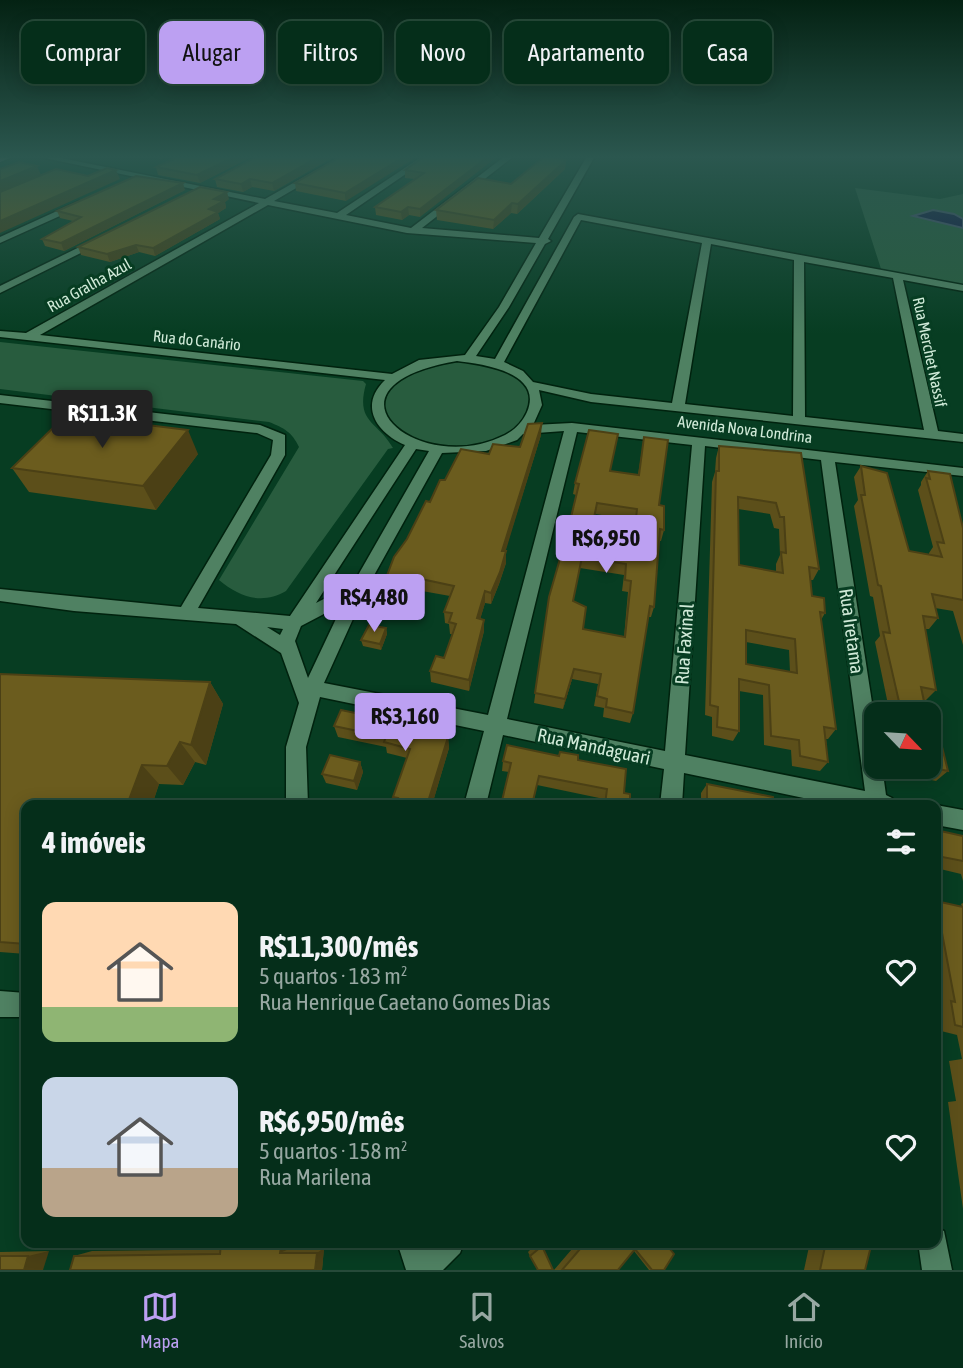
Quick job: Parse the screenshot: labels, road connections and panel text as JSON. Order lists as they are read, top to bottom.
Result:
{
  "streets": {
    "street": [
      "Rua Gralha Azul",
      "Rua do Canário",
      "Rua Merchet Nassif",
      "Avenida Nova Londrina",
      "Rua Iretama",
      "Rua Faxinal",
      "Rua Mandaguari"
    ]
  },
  "crossings": [
    ["Rua Gralha Azul", "Rua do Canário"],
    ["Rua do Canário", "Avenida Nova Londrina"],
    ["Rua Merchet Nassif", "Avenida Nova Londrina"],
    ["Avenida Nova Londrina", "Rua Iretama"],
    ["Avenida Nova Londrina", "Rua Faxinal"],
    ["Rua Faxinal", "Rua Mandaguari"]
  ],
  "north": "bottom right",
  "page": {
    "chip": [
      "Comprar",
      "Alugar",
      "Filtros",
      "Novo",
      "Apartamento",
      "Casa"
    ],
    "price": [
      "R$11.3K",
      "R$6,950",
      "R$4,480",
      "R$3,160"
    ],
    "heading": "4 imóveis",
    "list": [
      {
        "name": "R$11,300/mês",
        "note": "5 quartos · 183 m² · Rua Henrique Caetano Gomes Dias"
      },
      {
        "name": "R$6,950/mês",
        "note": "5 quartos · 158 m² · Rua Marilena"
      }
    ],
    "tabs": ["Mapa", "Salvos", "Início"]
  }
}
